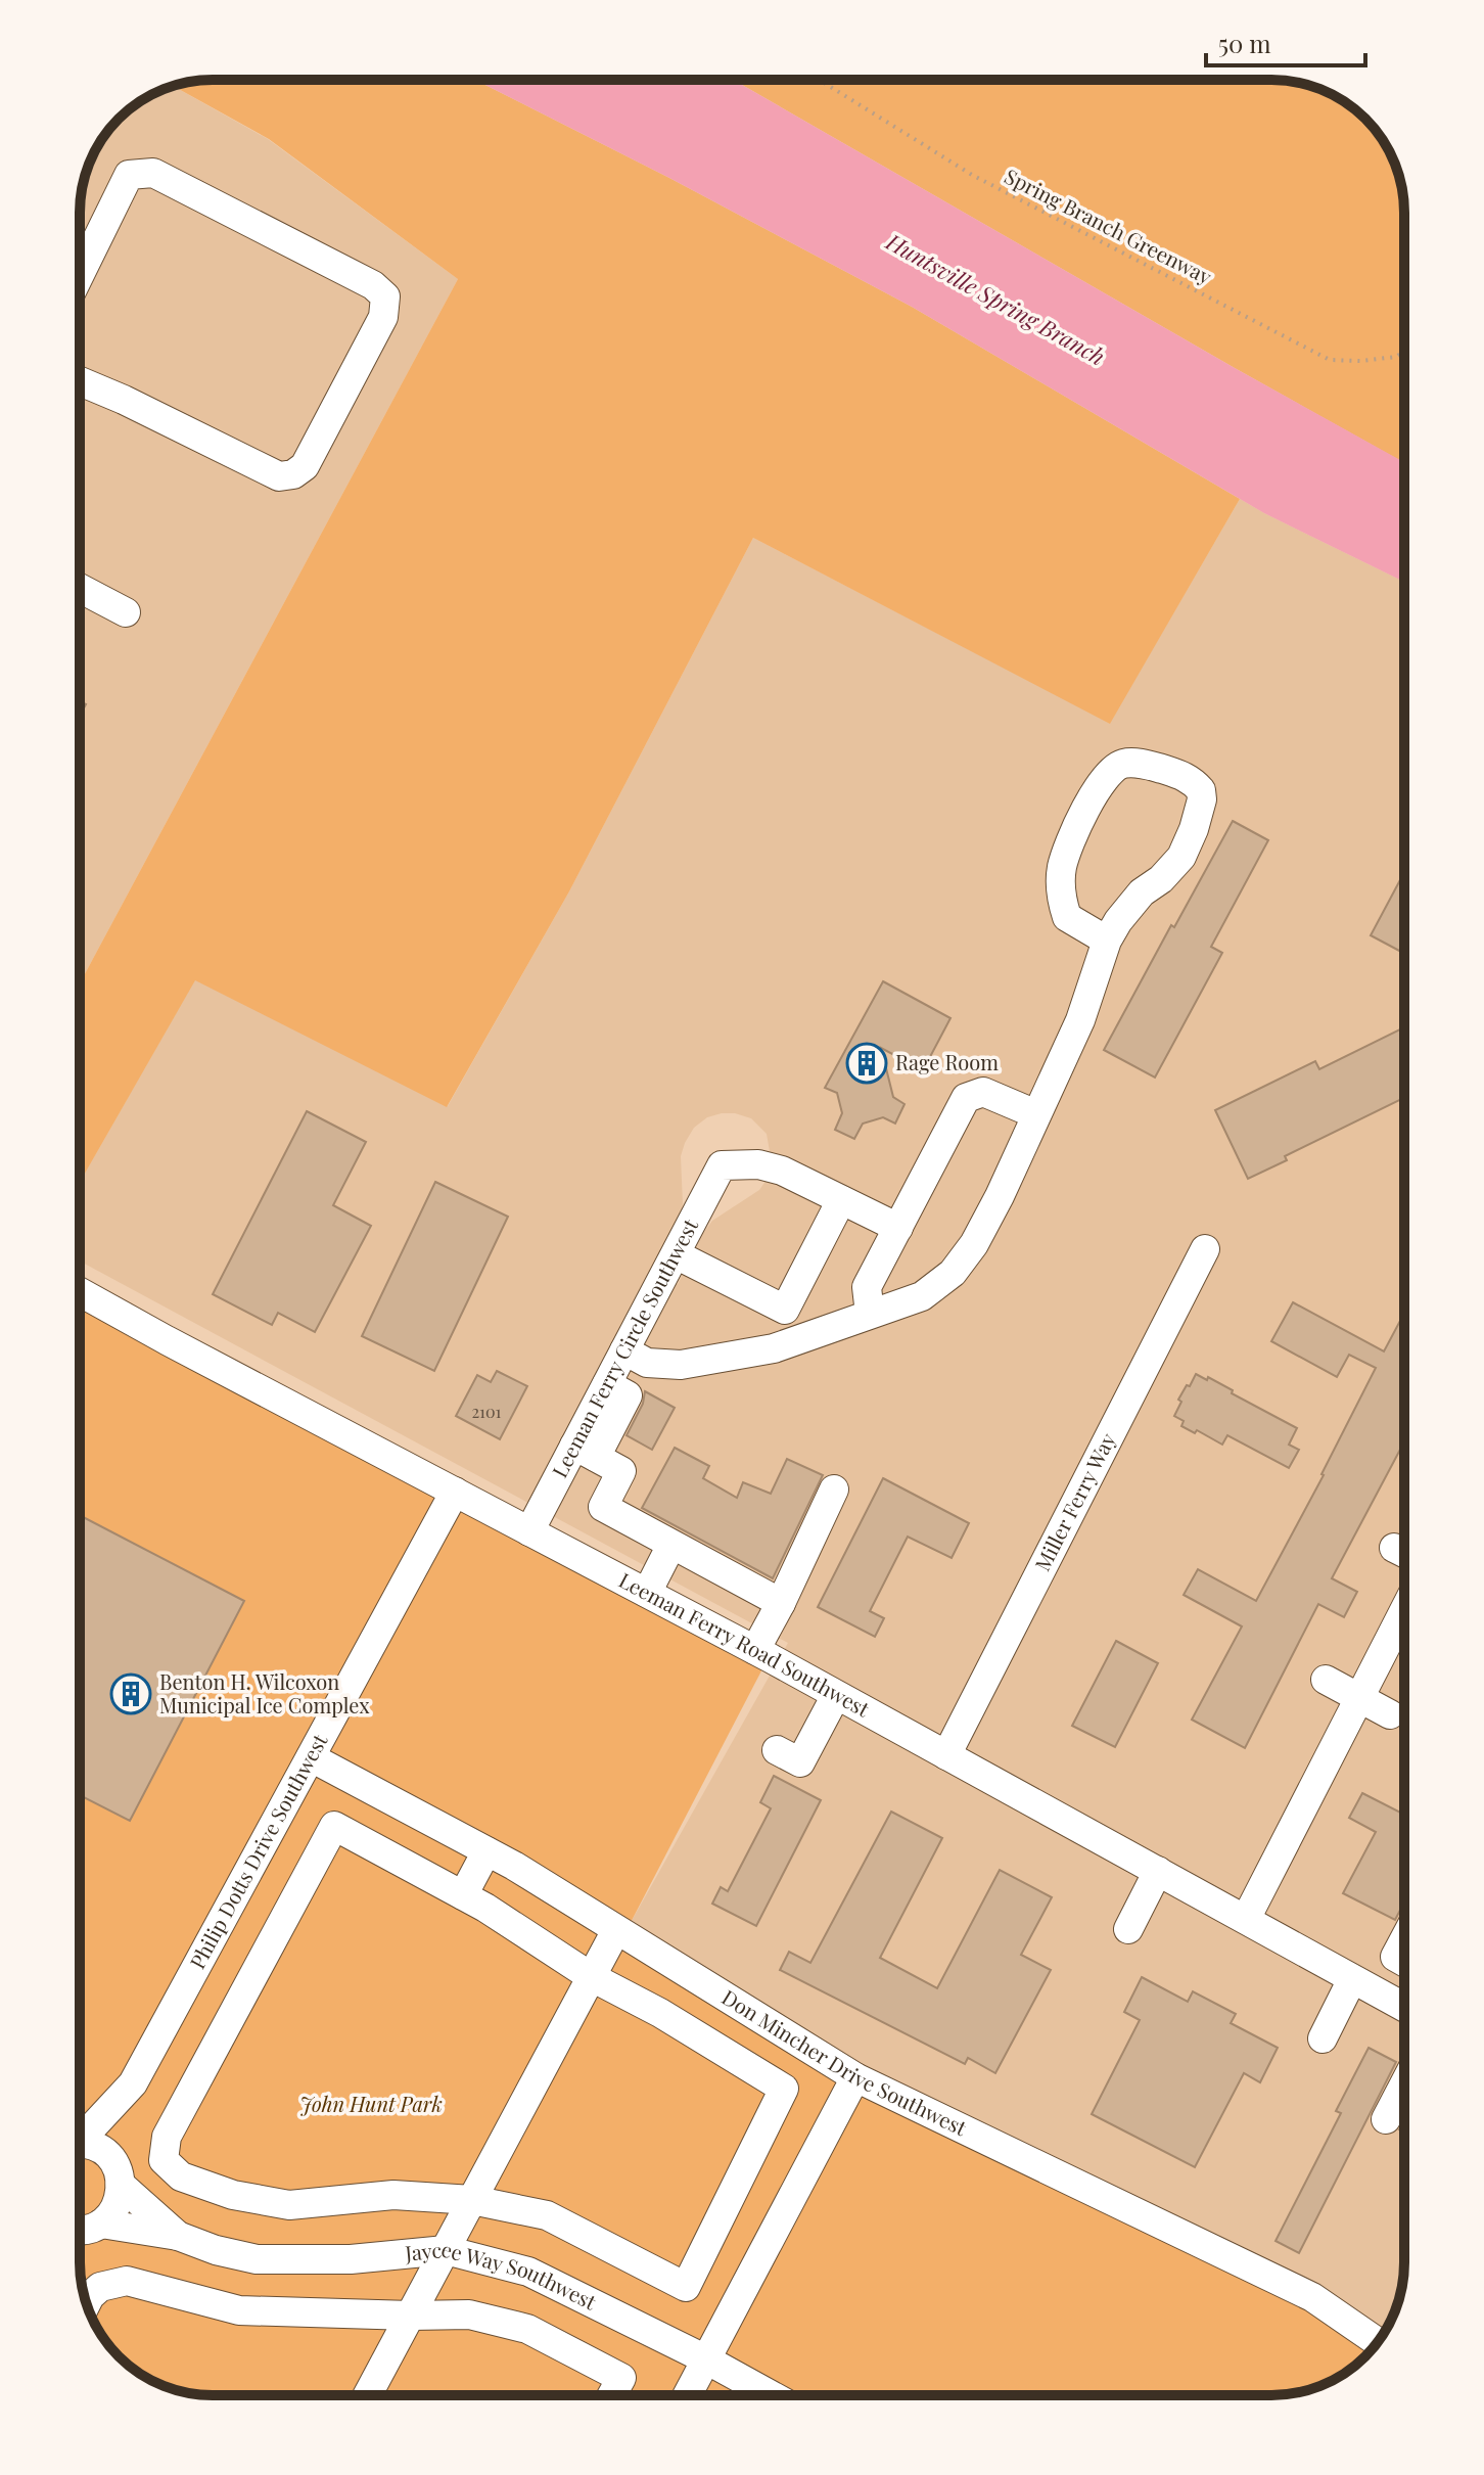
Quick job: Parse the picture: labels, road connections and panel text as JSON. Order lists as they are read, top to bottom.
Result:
{
  "streets": {
    "street": [
      "Leeman Ferry Circle Southwest",
      "Miller Ferry Way",
      "Leeman Ferry Road Southwest",
      "Philip Dotts Drive Southwest",
      "Don Mincher Drive Southwest",
      "Jaycee Way Southwest"
    ],
    "path": ["Spring Branch Greenway"]
  },
  "crossings": [
    ["Leeman Ferry Circle Southwest", "Leeman Ferry Road Southwest"],
    ["Miller Ferry Way", "Leeman Ferry Road Southwest"],
    ["Leeman Ferry Road Southwest", "Philip Dotts Drive Southwest"],
    ["Philip Dotts Drive Southwest", "Don Mincher Drive Southwest"],
    ["Philip Dotts Drive Southwest", "Jaycee Way Southwest"]
  ],
  "water": ["Huntsville Spring Branch"],
  "parks": ["John Hunt Park"],
  "places": {
    "building": ["Rage Room", "Benton H. Wilcoxon Municipal Ice Complex"]
  },
  "house_numbers": ["2101"],
  "scale_bar": "50 m"
}
